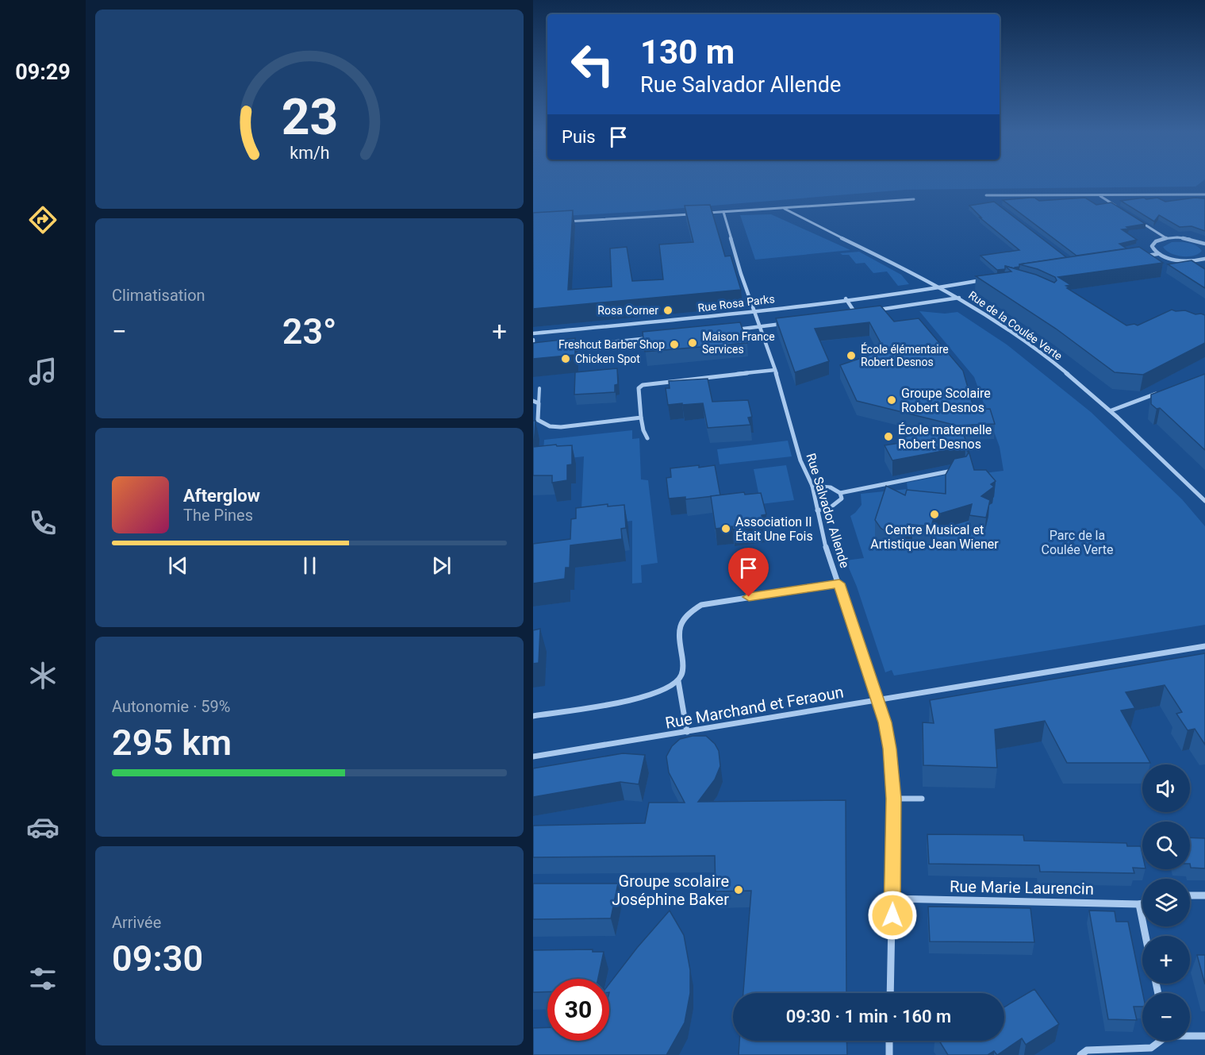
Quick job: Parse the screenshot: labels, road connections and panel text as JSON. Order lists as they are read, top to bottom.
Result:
{
  "streets": {
    "street": [
      "Rue Rosa Parks",
      "Rue de la Coulée Verte",
      "Rue Salvador Allende",
      "Rue Marchand et Feraoun",
      "Rue Marie Laurencin"
    ]
  },
  "crossings": [
    ["Rue Rosa Parks", "Rue de la Coulée Verte"],
    ["Rue Rosa Parks", "Rue Salvador Allende"],
    ["Rue Salvador Allende", "Rue Marchand et Feraoun"]
  ],
  "parks": ["Parc de la Coulée Verte"],
  "places": [
    "Rosa Corner",
    "Maison France Services",
    "Freshcut Barber Shop",
    "École élémentaire Robert Desnos",
    "Chicken Spot",
    "Groupe Scolaire Robert Desnos",
    "École maternelle Robert Desnos",
    "Centre Musical et Artistique Jean Wiener",
    "Association Il Était Une Fois",
    "Groupe scolaire Joséphine Baker"
  ],
  "page": {
    "tabs": "09:29",
    "turn": ["130 m", "Rue Salvador Allende"],
    "then": "Puis",
    "tile": [
      "Climatisation",
      ["Autonomie · 59%", "295 km"],
      ["Arrivée", "09:30"]
    ],
    "heat": ["−", "23°", "+"],
    "song": ["Afterglow", "The Pines"],
    "map_buttons": ["+", "−"],
    "limit": "30",
    "trip": "09:30 · 1 min · 160 m",
    "gauge": ["23", "km/h"]
  }
}
